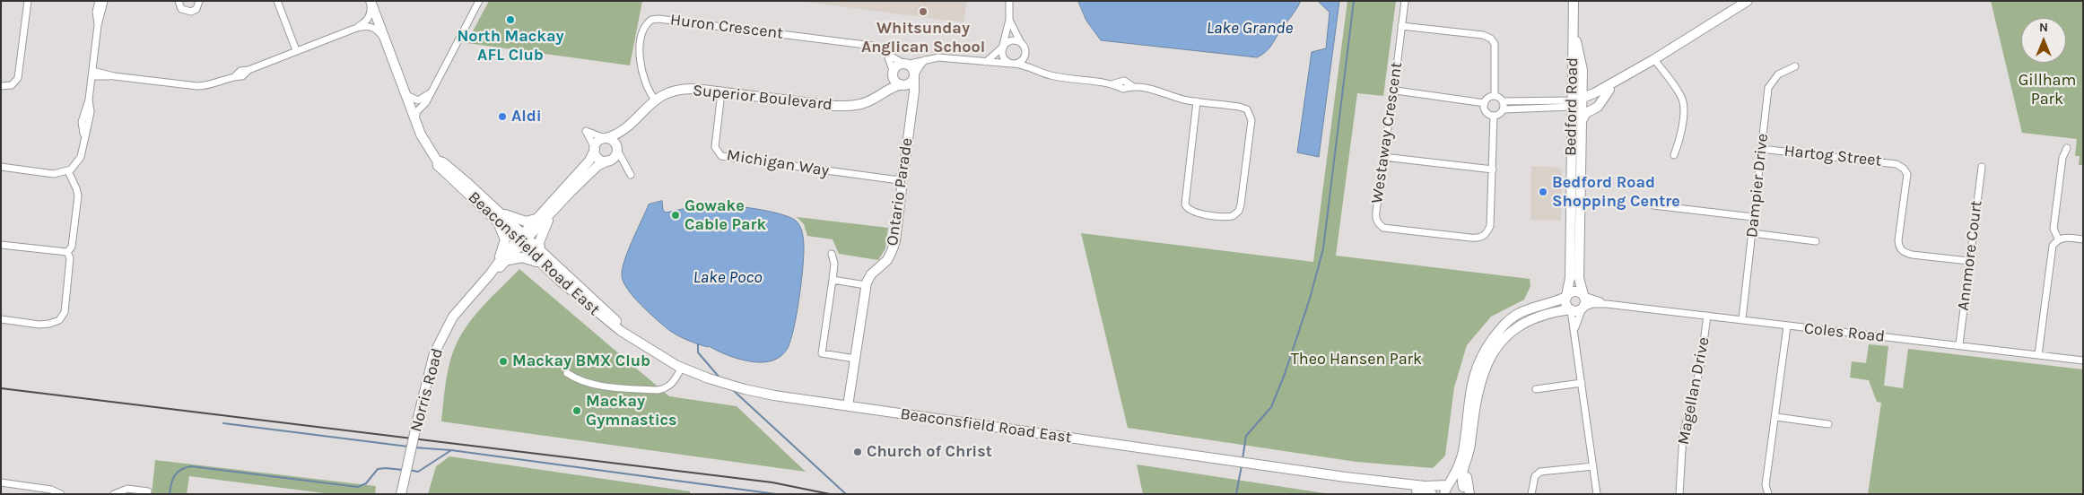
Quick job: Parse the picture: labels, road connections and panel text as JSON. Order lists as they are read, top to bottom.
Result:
{
  "streets": {
    "street": [
      "Huron Crescent",
      "Superior Boulevard",
      "Bedford Road",
      "Westaway Crescent",
      "Hartog Street",
      "Michigan Way",
      "Dampier Drive",
      "Ontario Parade",
      "Beaconsfield Road East",
      "Annmore Court",
      "Coles Road",
      "Norris Road",
      "Magellan Drive"
    ]
  },
  "crossings": [
    ["Huron Crescent", "Superior Boulevard"],
    ["Huron Crescent", "Ontario Parade"],
    ["Superior Boulevard", "Michigan Way"],
    ["Superior Boulevard", "Ontario Parade"],
    ["Bedford Road", "Coles Road"],
    ["Hartog Street", "Dampier Drive"],
    ["Hartog Street", "Annmore Court"],
    ["Michigan Way", "Ontario Parade"],
    ["Dampier Drive", "Coles Road"],
    ["Ontario Parade", "Beaconsfield Road East"],
    ["Beaconsfield Road East", "Norris Road"],
    ["Annmore Court", "Coles Road"],
    ["Coles Road", "Magellan Drive"]
  ],
  "water": ["Lake Grande", "Lake Poco"],
  "parks": ["Gillham Park", "Theo Hansen Park"],
  "places": [
    "Whitsunday Anglican School",
    "North Mackay AFL Club",
    "Aldi",
    "Bedford Road Shopping Centre",
    "Gowake Cable Park",
    "Mackay BMX Club",
    "Mackay Gymnastics",
    "Church of Christ"
  ],
  "north": "top"
}
